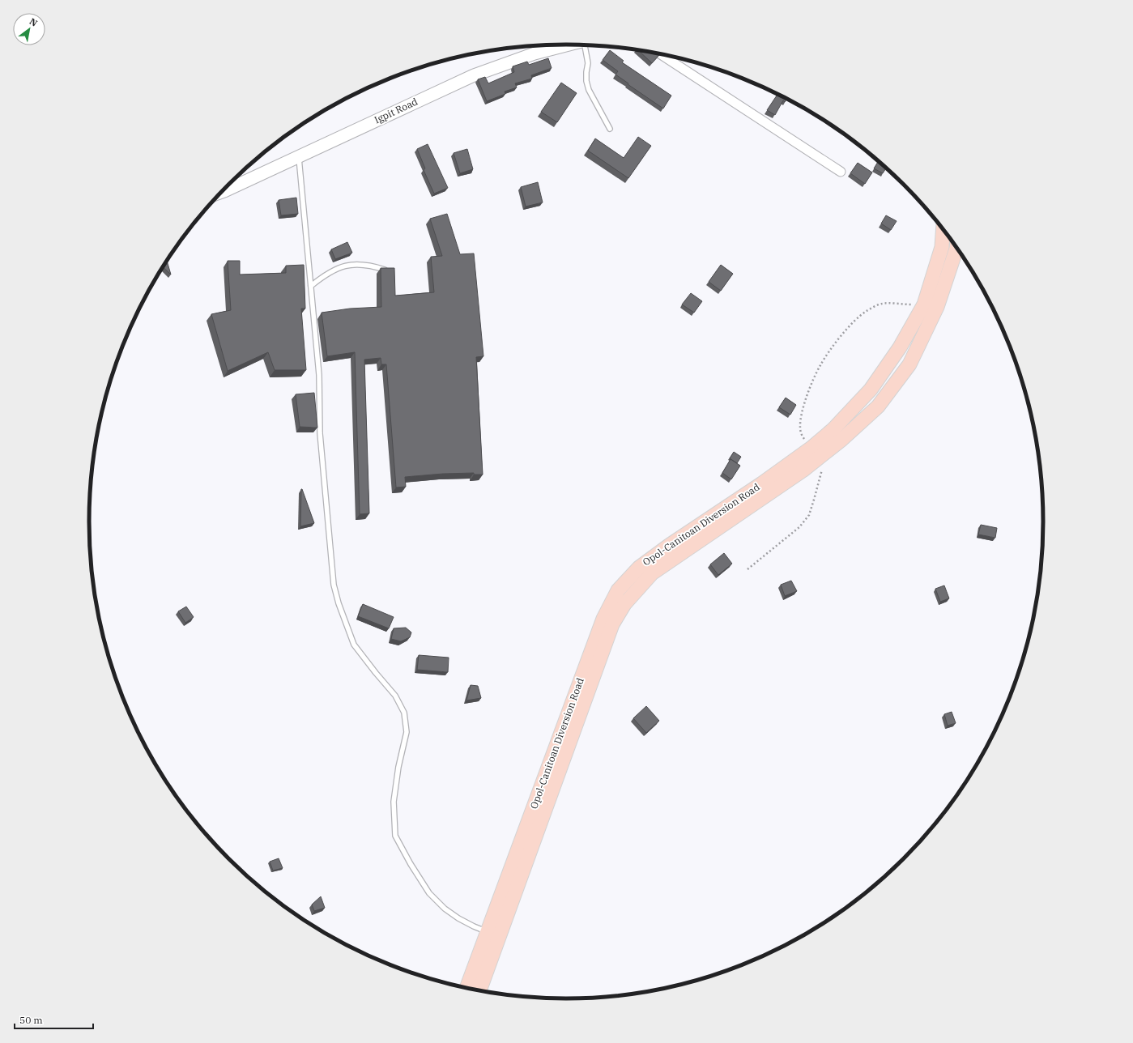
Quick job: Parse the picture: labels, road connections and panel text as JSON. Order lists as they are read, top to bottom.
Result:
{
  "streets": {
    "main road": ["Opol-Canitoan Diversion Road"],
    "street": ["Igpit Road"]
  },
  "scale_bar": "50 m",
  "north": "top right"
}
